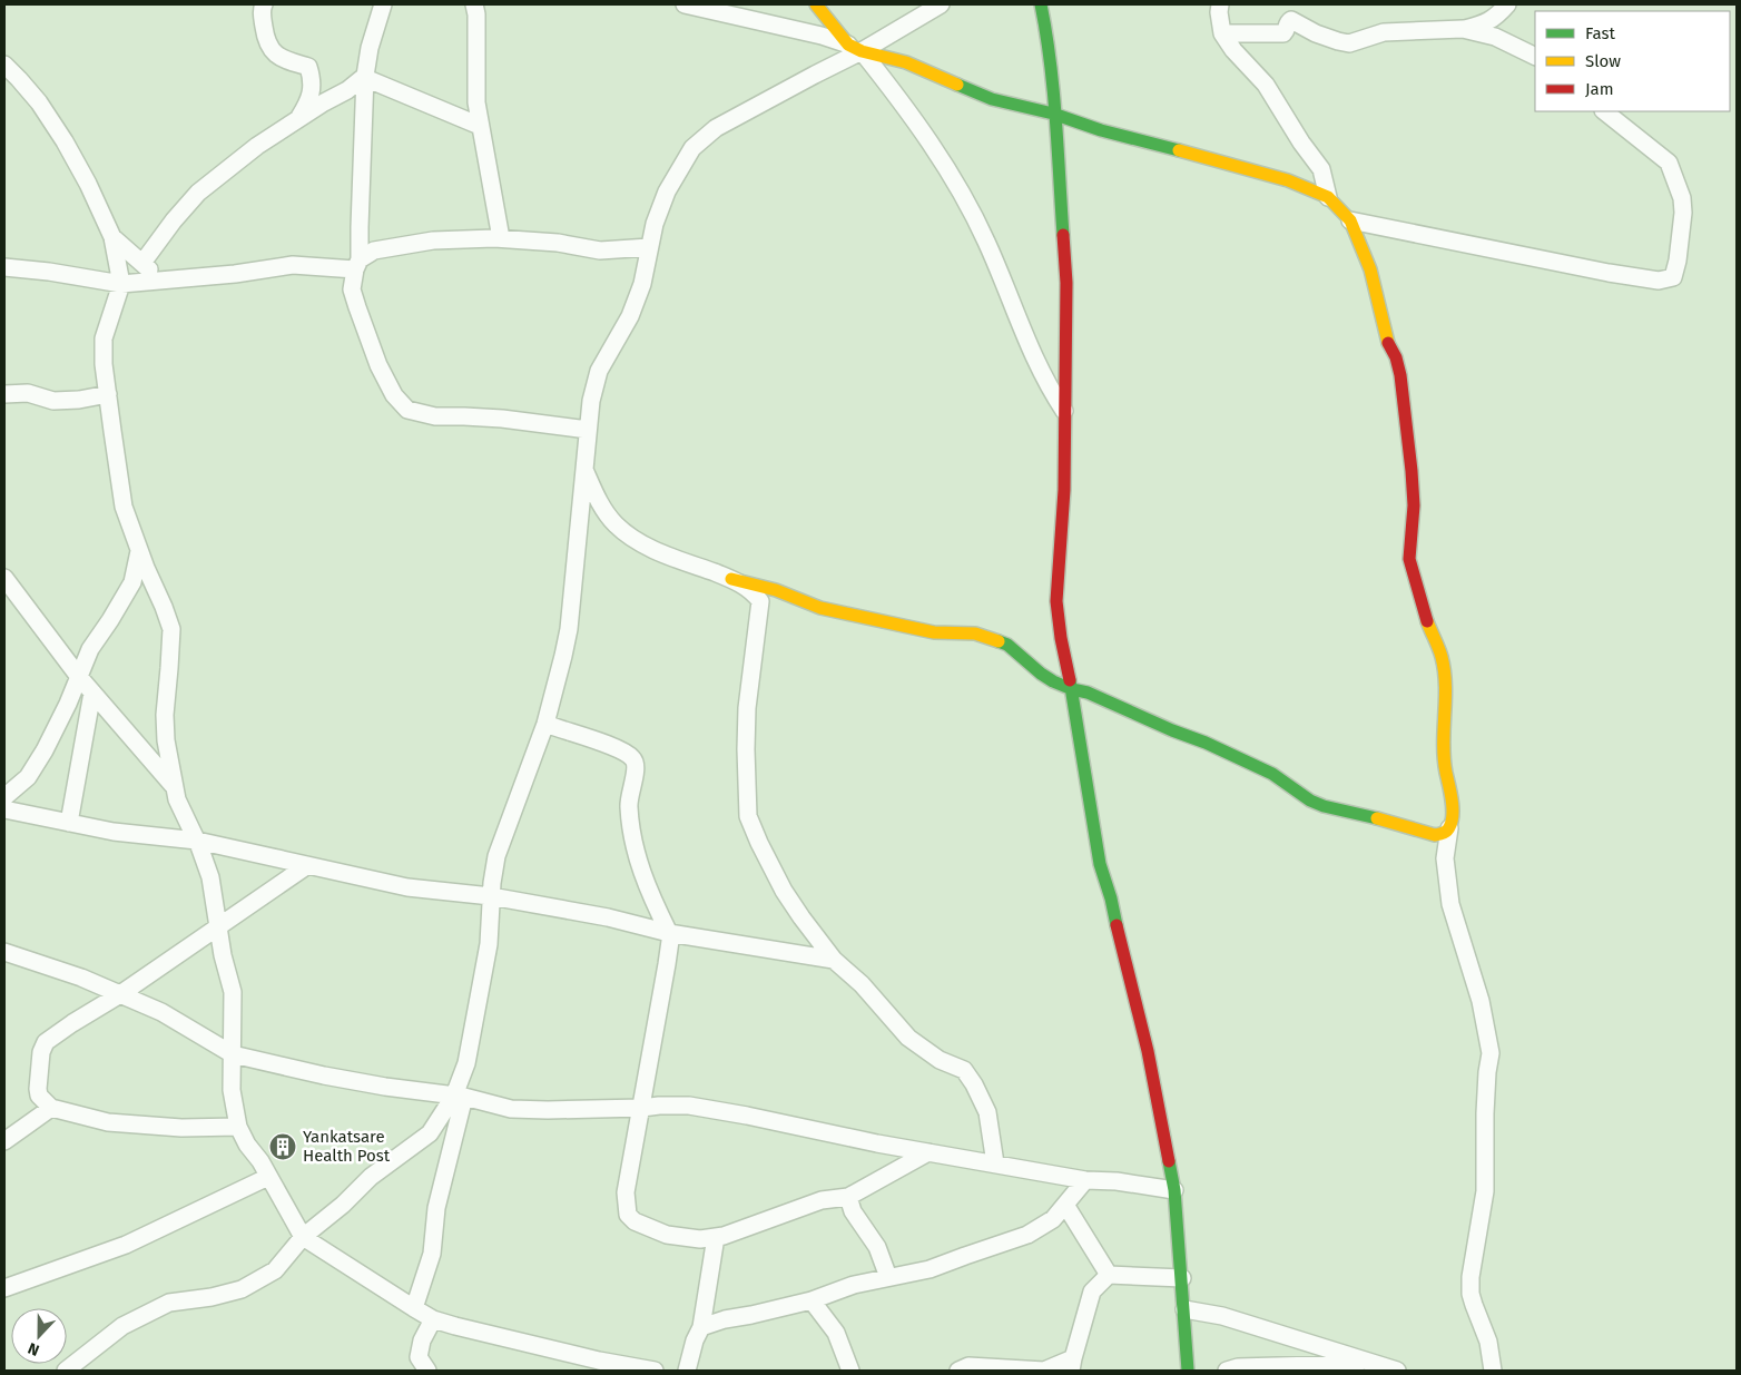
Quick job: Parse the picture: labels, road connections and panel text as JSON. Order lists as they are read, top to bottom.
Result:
{
  "places": {
    "building": ["Yankatsare Health Post"]
  },
  "legend": ["Fast", "Slow", "Jam"],
  "north": "bottom"
}
